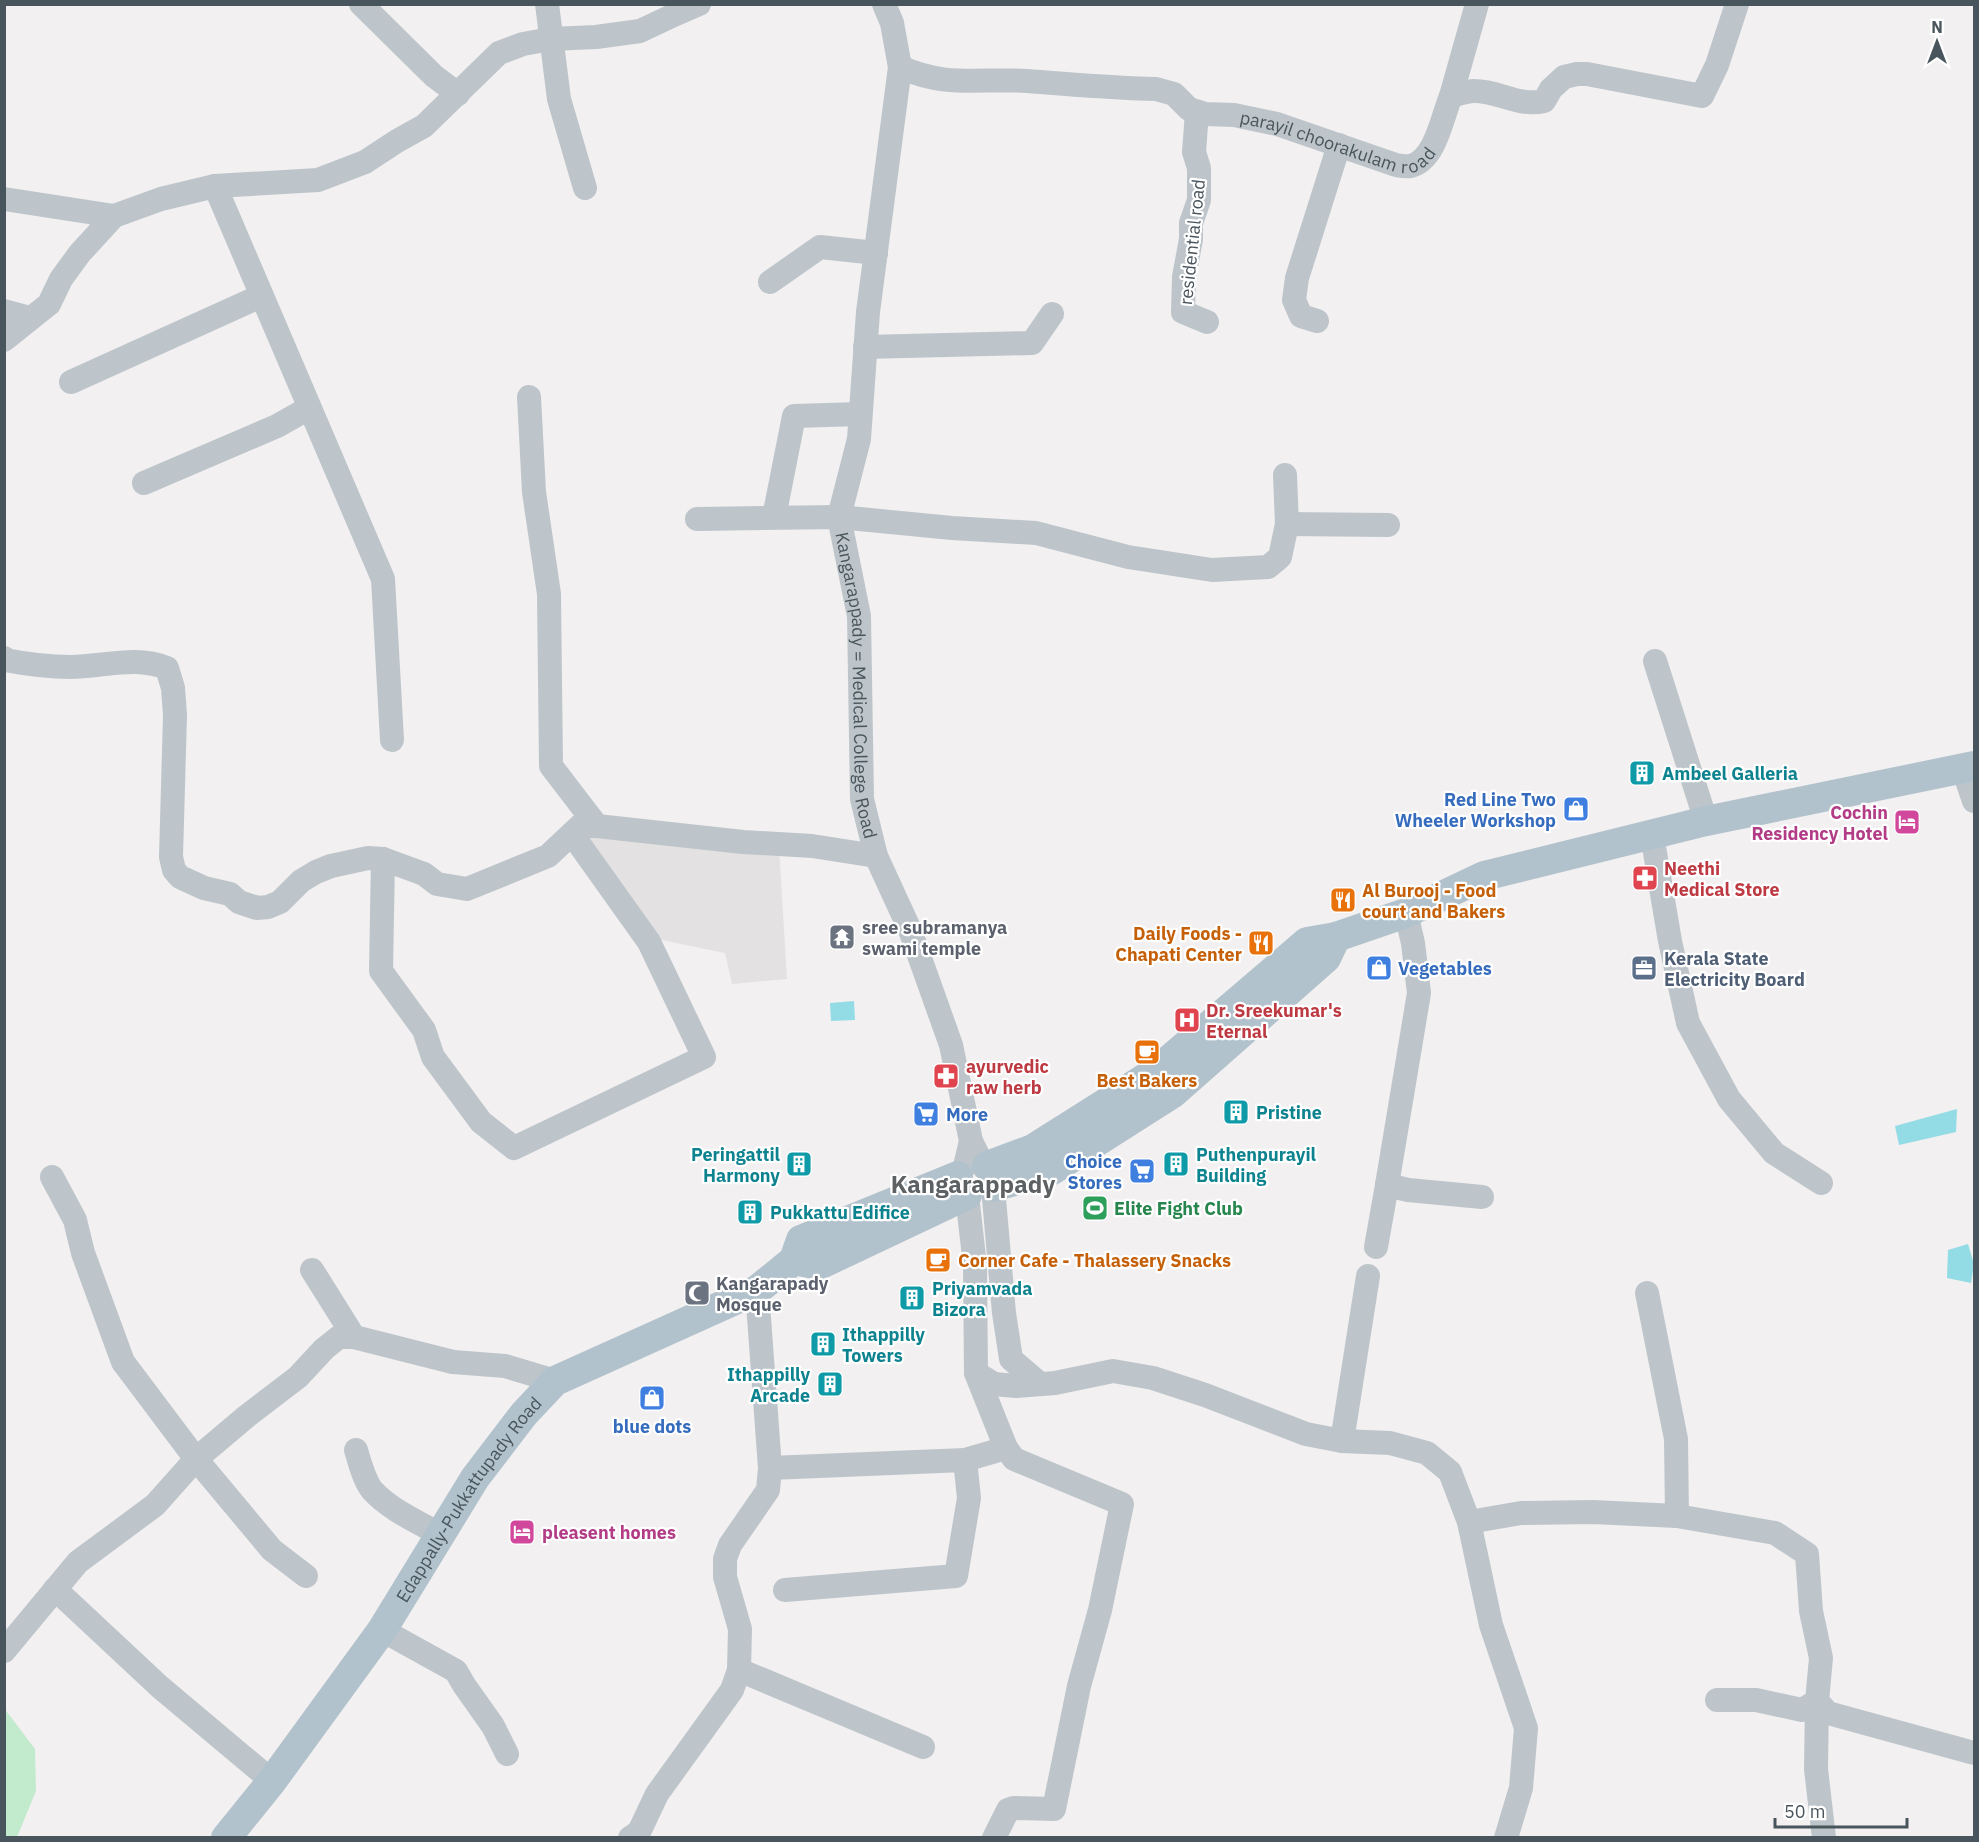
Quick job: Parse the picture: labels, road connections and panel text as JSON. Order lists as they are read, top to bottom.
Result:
{
  "streets": {
    "main road": ["Edappally-Pukkattupady Road"],
    "street": ["parayil choorakulam road", "residential road", "Kangarappady = Medical College Road"]
  },
  "crossings": [
    ["parayil choorakulam road", "residential road"],
    ["Kangarappady = Medical College Road", "Edappally-Pukkattupady Road"]
  ],
  "districts": ["Kangarappady"],
  "places": {
    "building": [
      "Ambeel Galleria",
      "Pristine",
      "Peringattil Harmony",
      "Puthenpurayil Building",
      "Pukkattu Edifice",
      "Priyamvada Bizora",
      "Ithappilly Towers",
      "Ithappilly Arcade"
    ],
    "shop": ["Red Line Two Wheeler Workshop", "Vegetables", "blue dots"],
    "hotel": ["Cochin Residency Hotel", "pleasent homes"],
    "pharmacy": ["Neethi Medical Store", "ayurvedic raw herb"],
    "restaurant": ["Al Burooj - Food court and Bakers", "Daily Foods - Chapati Center"],
    "temple": ["sree subramanya swami temple"],
    "office": ["Kerala State Electricity Board"],
    "hospital": ["Dr. Sreekumar's Eternal"],
    "cafe": ["Best Bakers", "Corner Cafe - Thalassery Snacks"],
    "supermarket": ["More", "Choice Stores"],
    "sports": ["Elite Fight Club"],
    "mosque": ["Kangarapady Mosque"]
  },
  "scale_bar": "50 m",
  "north": "top"
}
